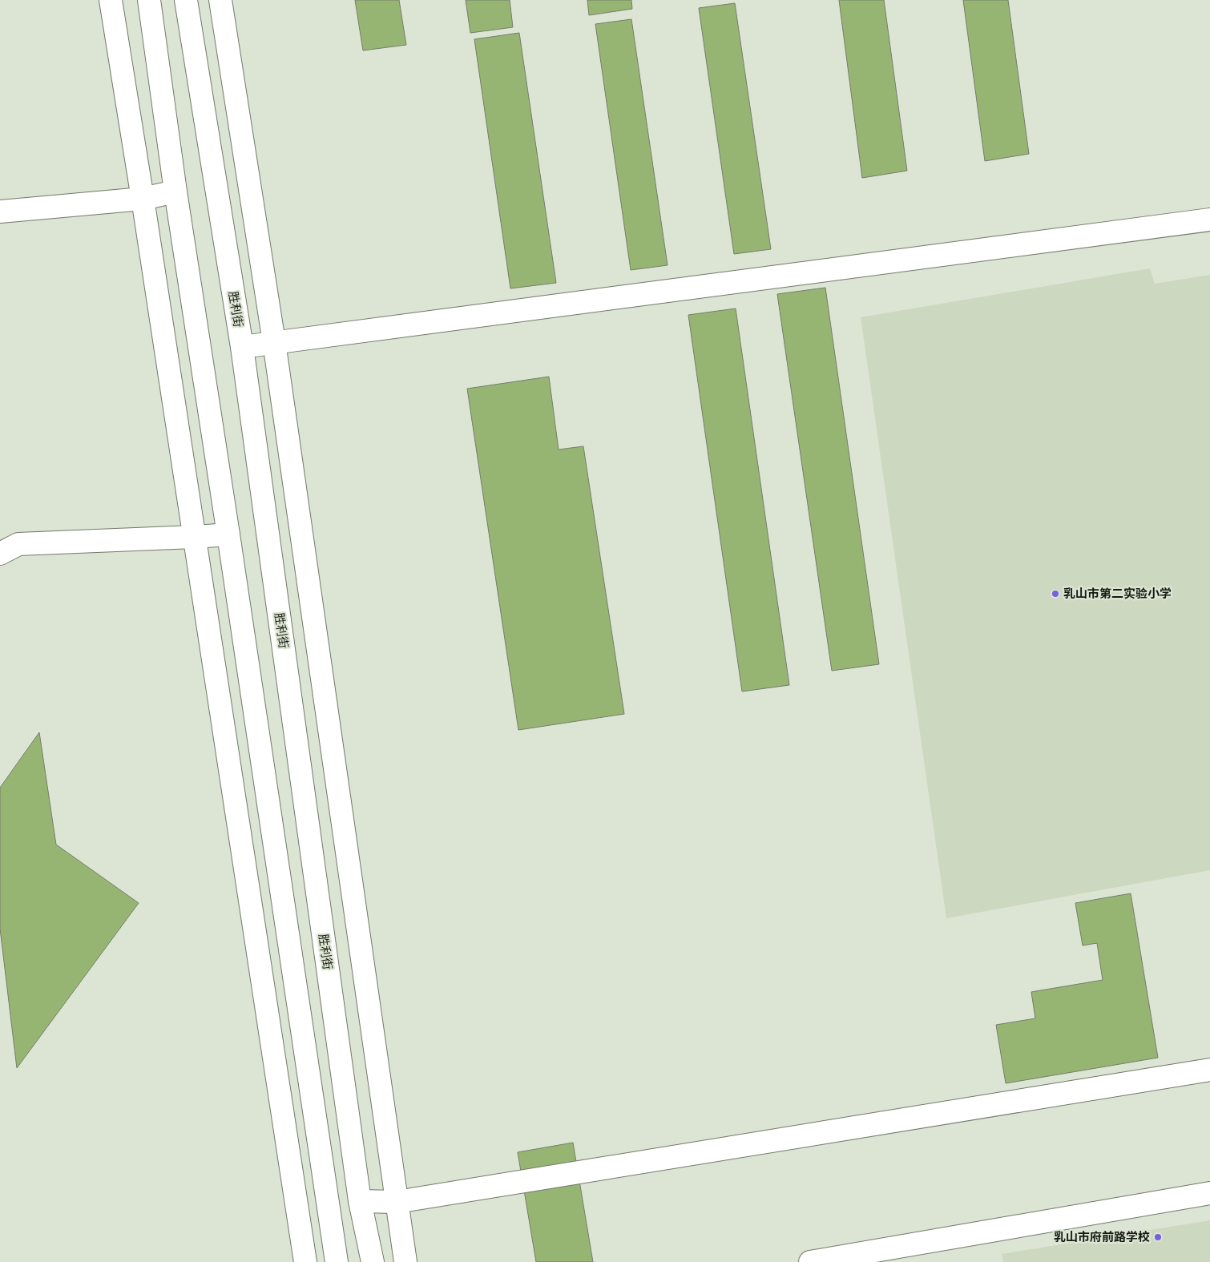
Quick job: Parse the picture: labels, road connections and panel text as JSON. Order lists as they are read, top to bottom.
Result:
{
  "streets": {
    "street": ["胜利街"]
  },
  "places": ["乳山市第二实验小学", "乳山市府前路学校"]
}
